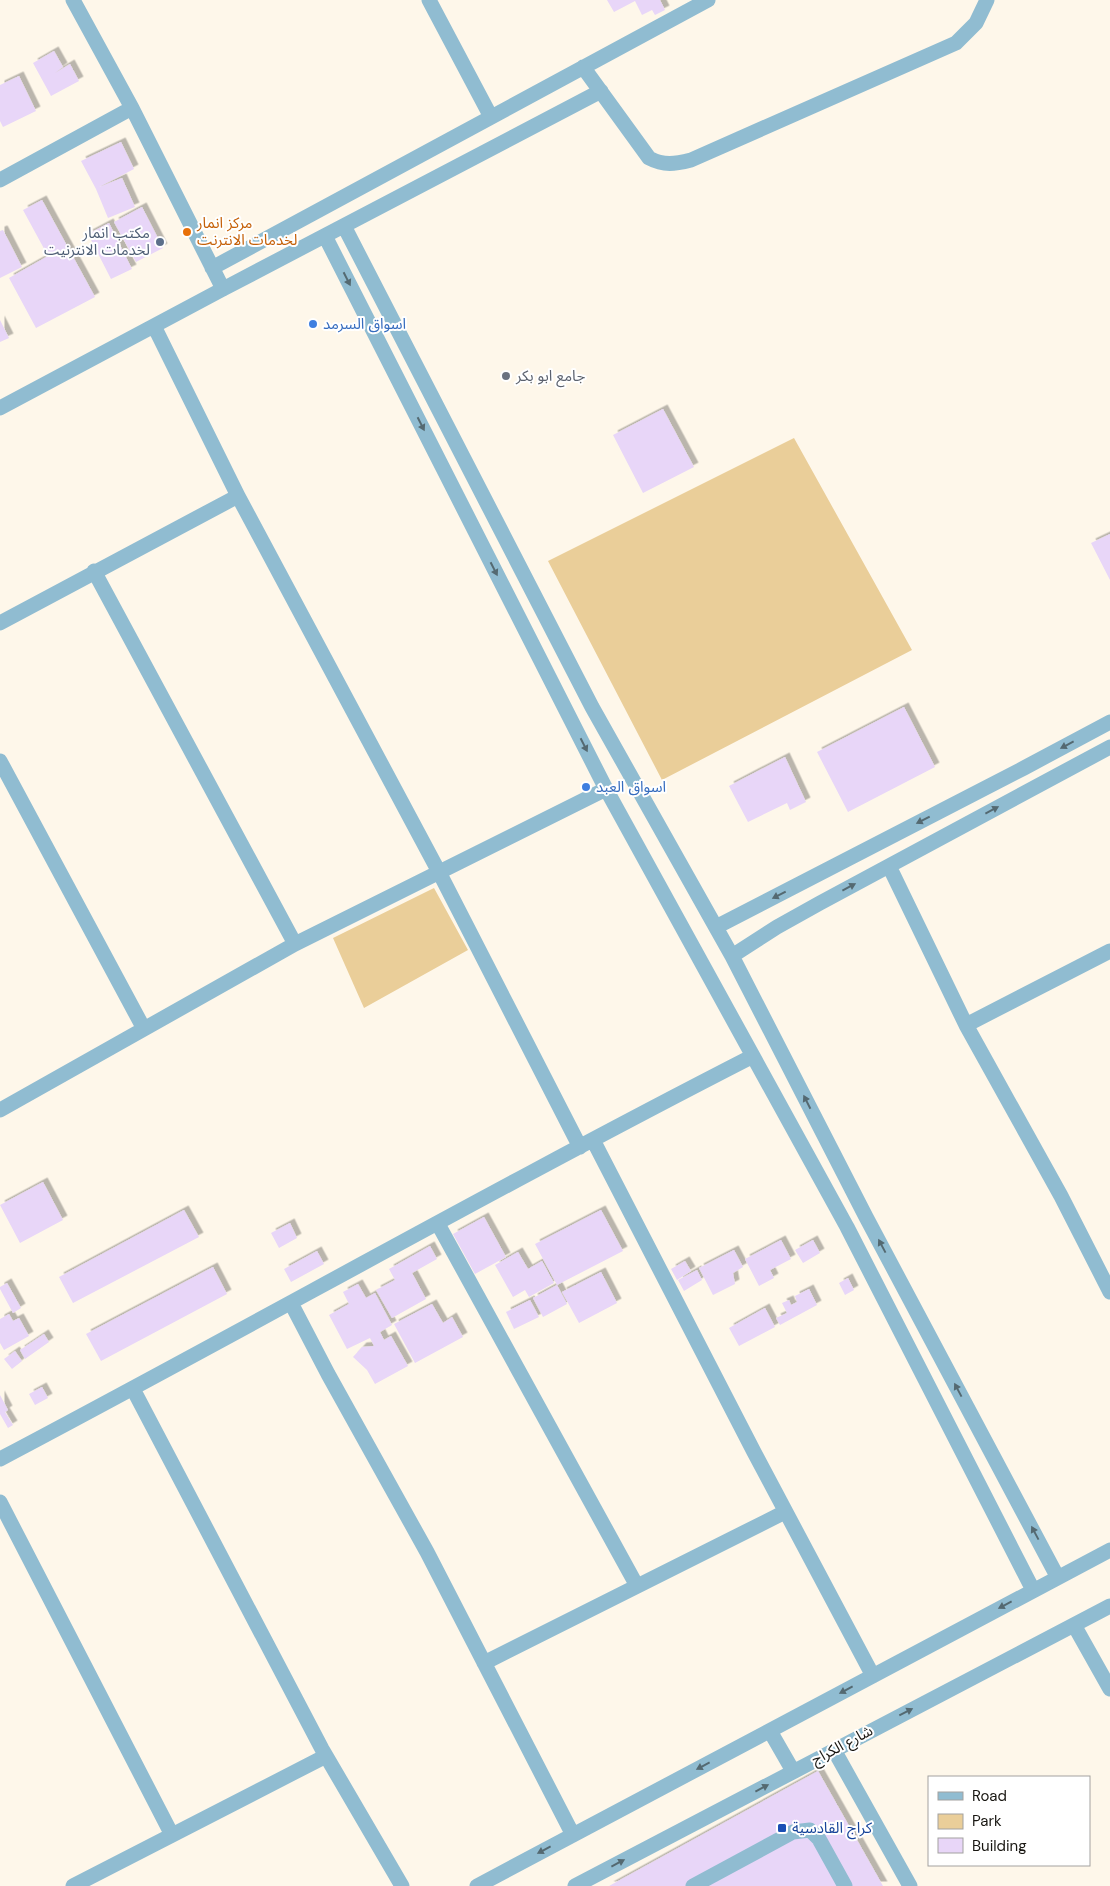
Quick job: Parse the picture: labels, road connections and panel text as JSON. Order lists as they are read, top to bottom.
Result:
{
  "streets": {
    "street": ["شارع الكراج"]
  },
  "places": {
    "other": [
      "مركز انمار لخدمات الانترنت",
      "مكتب انمار لخدمات الانترنيت",
      "اسواق السرمد",
      "جامع ابو بكر",
      "اسواق العبد"
    ],
    "transit": ["كراج القادسية"]
  },
  "legend": ["Road", "Park", "Building"]
}
